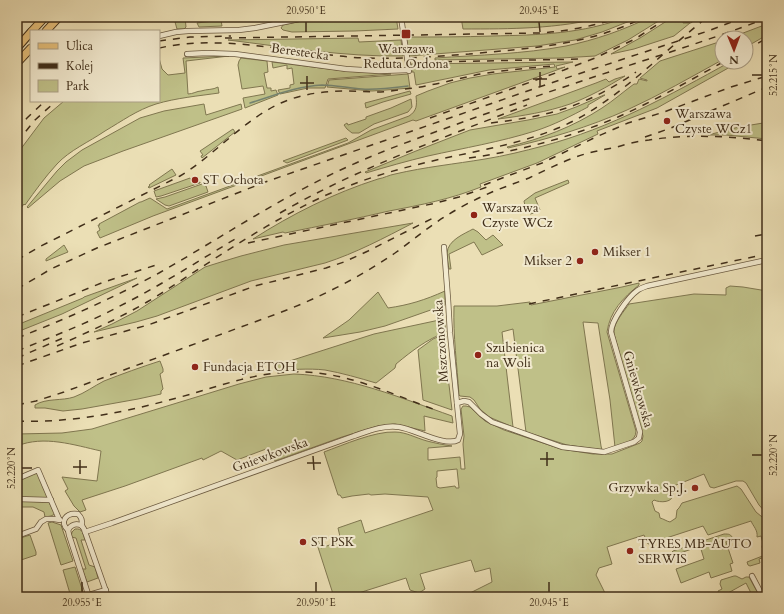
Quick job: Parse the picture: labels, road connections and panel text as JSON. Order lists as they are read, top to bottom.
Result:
{
  "streets": {
    "street": ["Berestecka", "Mszczonowska", "Gniewkowska"]
  },
  "crossings": [
    ["Mszczonowska", "Gniewkowska"]
  ],
  "places": {
    "transit": ["Warszawa Reduta Ordona"],
    "other": [
      "Warszawa Czyste WCz1",
      "ST Ochota",
      "Warszawa Czyste WCz",
      "Mikser 1",
      "Mikser 2",
      "Szubienica na Woli",
      "Fundacja ETOH",
      "Grzywka Sp.J.",
      "ST PSK",
      "TYRES MB-AUTO SERWIS"
    ]
  },
  "legend": ["Ulica", "Kolej", "Park"],
  "north": "bottom",
  "coordinates": [
    "20.950°E",
    "20.945°E",
    "52.215°N",
    "52.220°N",
    "20.955°E"
  ]
}
